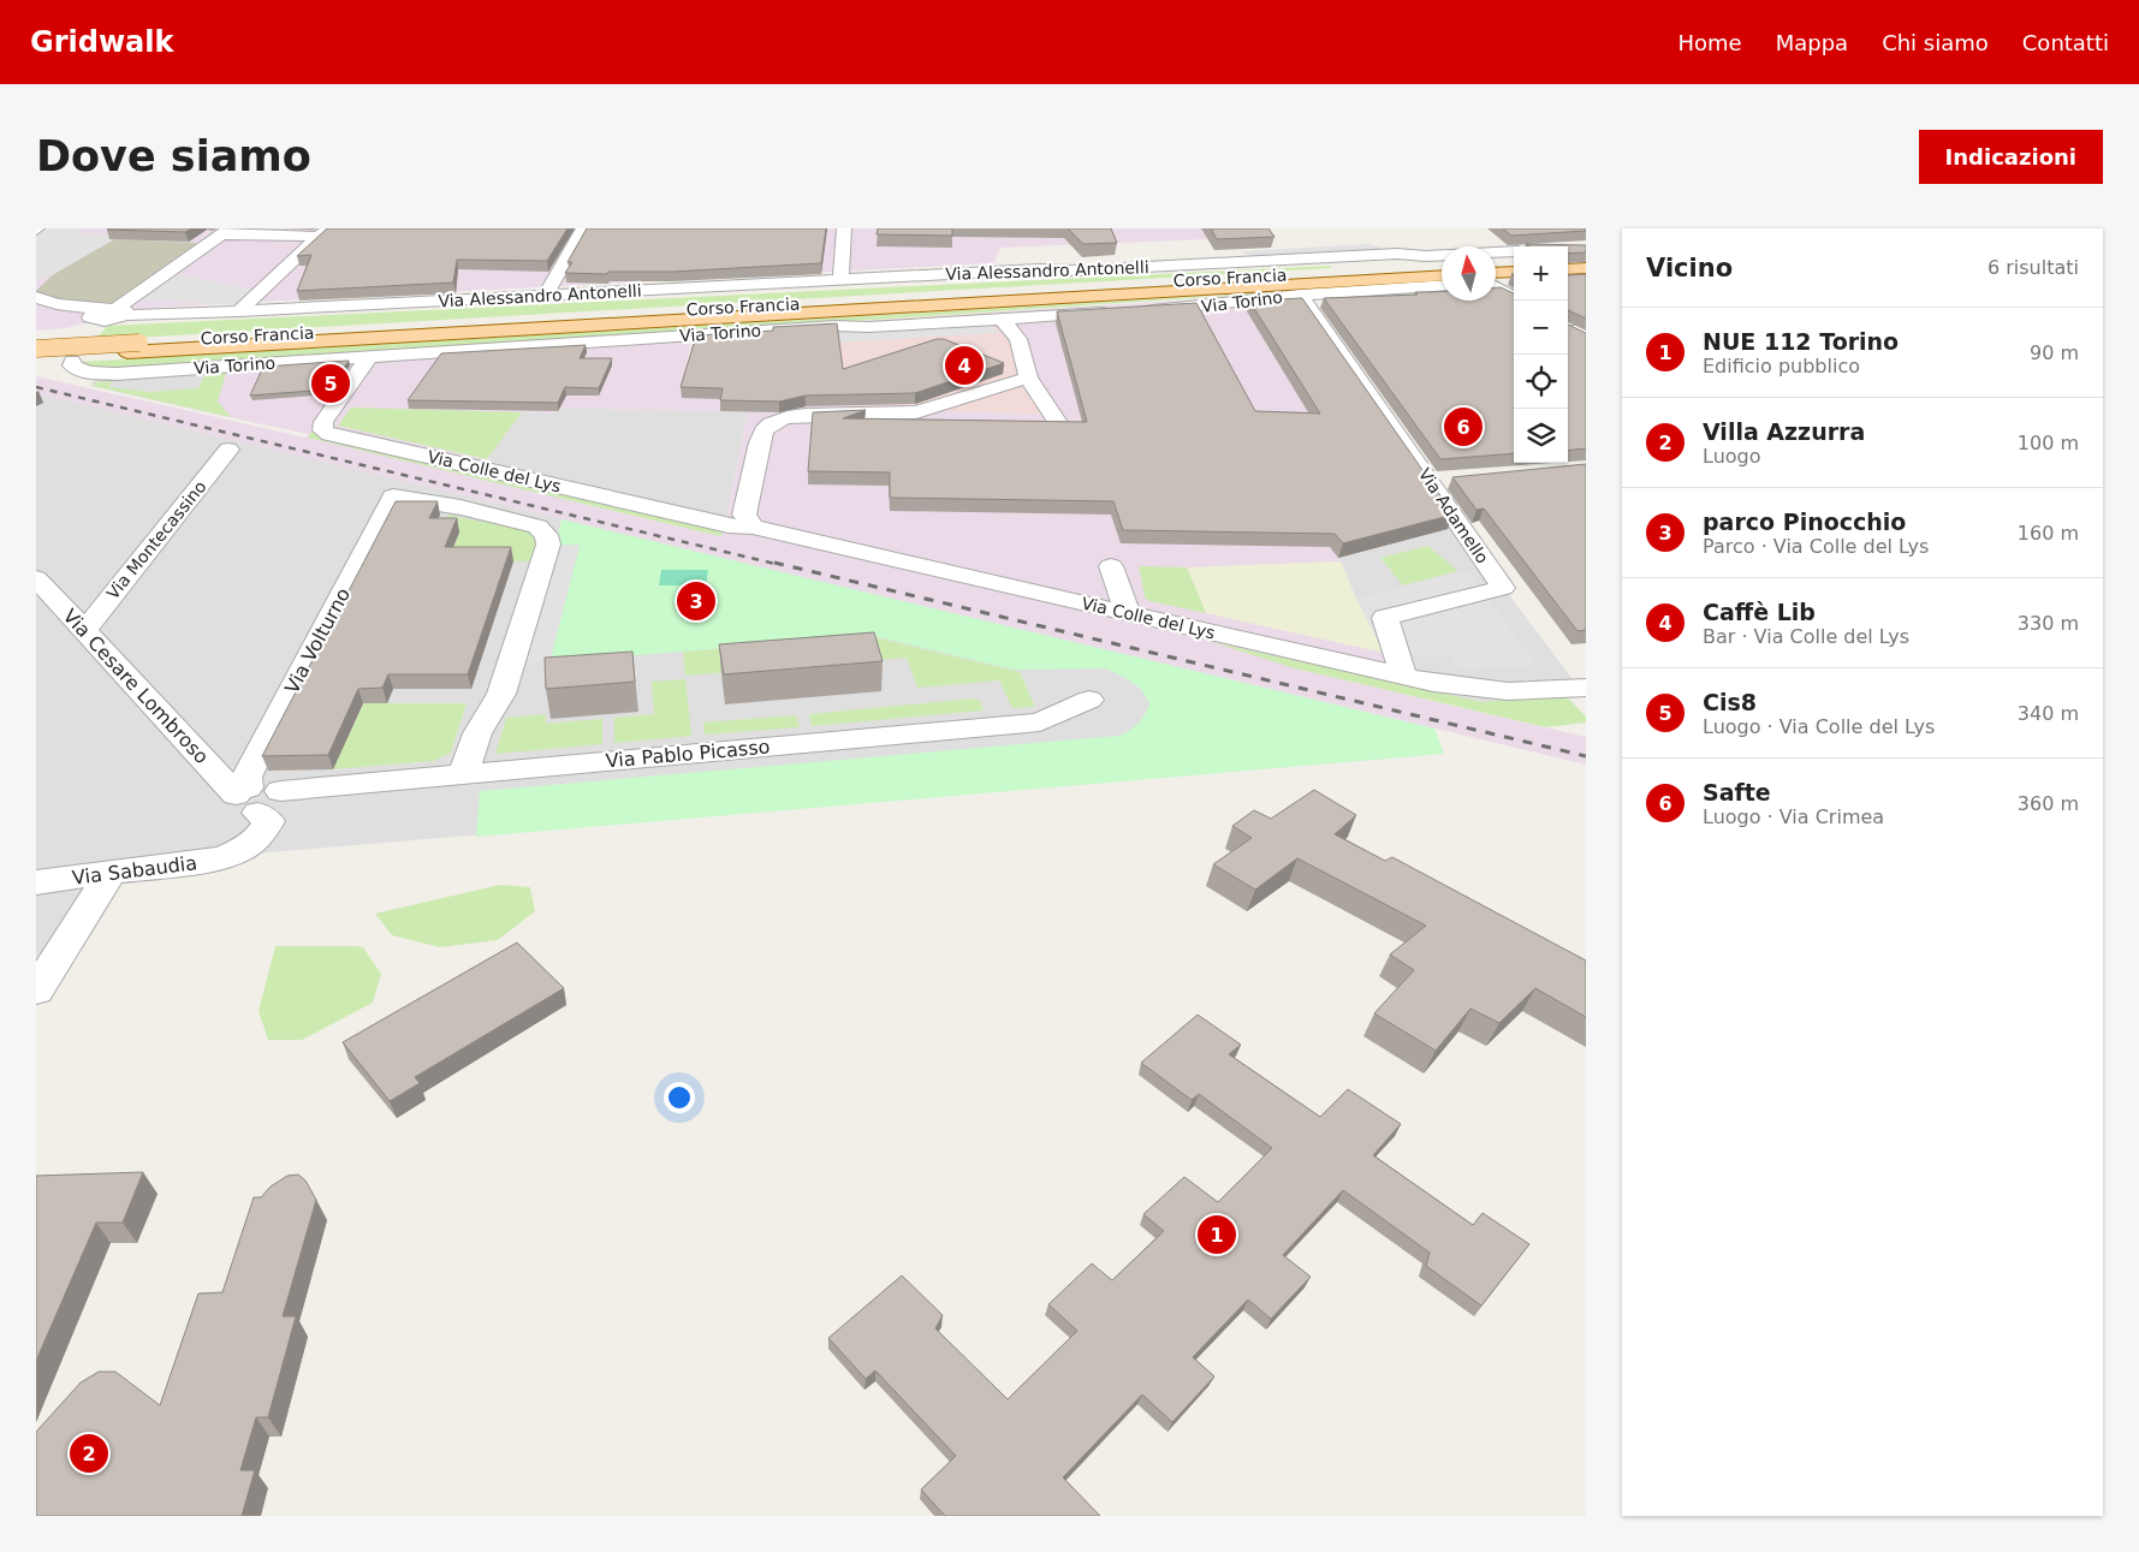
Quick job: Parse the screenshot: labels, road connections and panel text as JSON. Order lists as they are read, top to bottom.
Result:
{
  "streets": {
    "main road": ["Corso Francia"],
    "street": [
      "Via Alessandro Antonelli",
      "Via Torino",
      "Via Colle del Lys",
      "Via Adamello",
      "Via Montecassino",
      "Via Volturno",
      "Via Cesare Lombroso",
      "Via Pablo Picasso",
      "Via Sabaudia"
    ]
  },
  "crossings": [
    ["Via Alessandro Antonelli", "Corso Francia"],
    ["Via Torino", "Via Colle del Lys"],
    ["Via Torino", "Via Adamello"],
    ["Via Colle del Lys", "Via Adamello"],
    ["Via Montecassino", "Via Cesare Lombroso"],
    ["Via Volturno", "Via Cesare Lombroso"],
    ["Via Volturno", "Via Pablo Picasso"],
    ["Via Volturno", "Via Sabaudia"],
    ["Via Cesare Lombroso", "Via Pablo Picasso"],
    ["Via Cesare Lombroso", "Via Sabaudia"],
    ["Via Pablo Picasso", "Via Sabaudia"]
  ],
  "north": "top",
  "page": {
    "header": "Gridwalk",
    "nav": [
      "Home",
      "Mappa",
      "Chi siamo",
      "Contatti"
    ],
    "buttons": "Indicazioni",
    "title": "Dove siamo",
    "heading": ["Vicino", "6 risultati"],
    "map_buttons": ["+", "−"],
    "list": [
      {
        "mark": "1",
        "name": "NUE 112 Torino",
        "note": "Edificio pubblico",
        "value": "90 m"
      },
      {
        "mark": "2",
        "name": "Villa Azzurra",
        "note": "Luogo",
        "value": "100 m"
      },
      {
        "mark": "3",
        "name": "parco Pinocchio",
        "note": "Parco · Via Colle del Lys",
        "value": "160 m"
      },
      {
        "mark": "4",
        "name": "Caffè Lib",
        "note": "Bar · Via Colle del Lys",
        "value": "330 m"
      },
      {
        "mark": "5",
        "name": "Cis8",
        "note": "Luogo · Via Colle del Lys",
        "value": "340 m"
      },
      {
        "mark": "6",
        "name": "Safte",
        "note": "Luogo · Via Crimea",
        "value": "360 m"
      }
    ],
    "pins": [
      "4",
      "5",
      "6",
      "3",
      "1",
      "2"
    ]
  }
}
